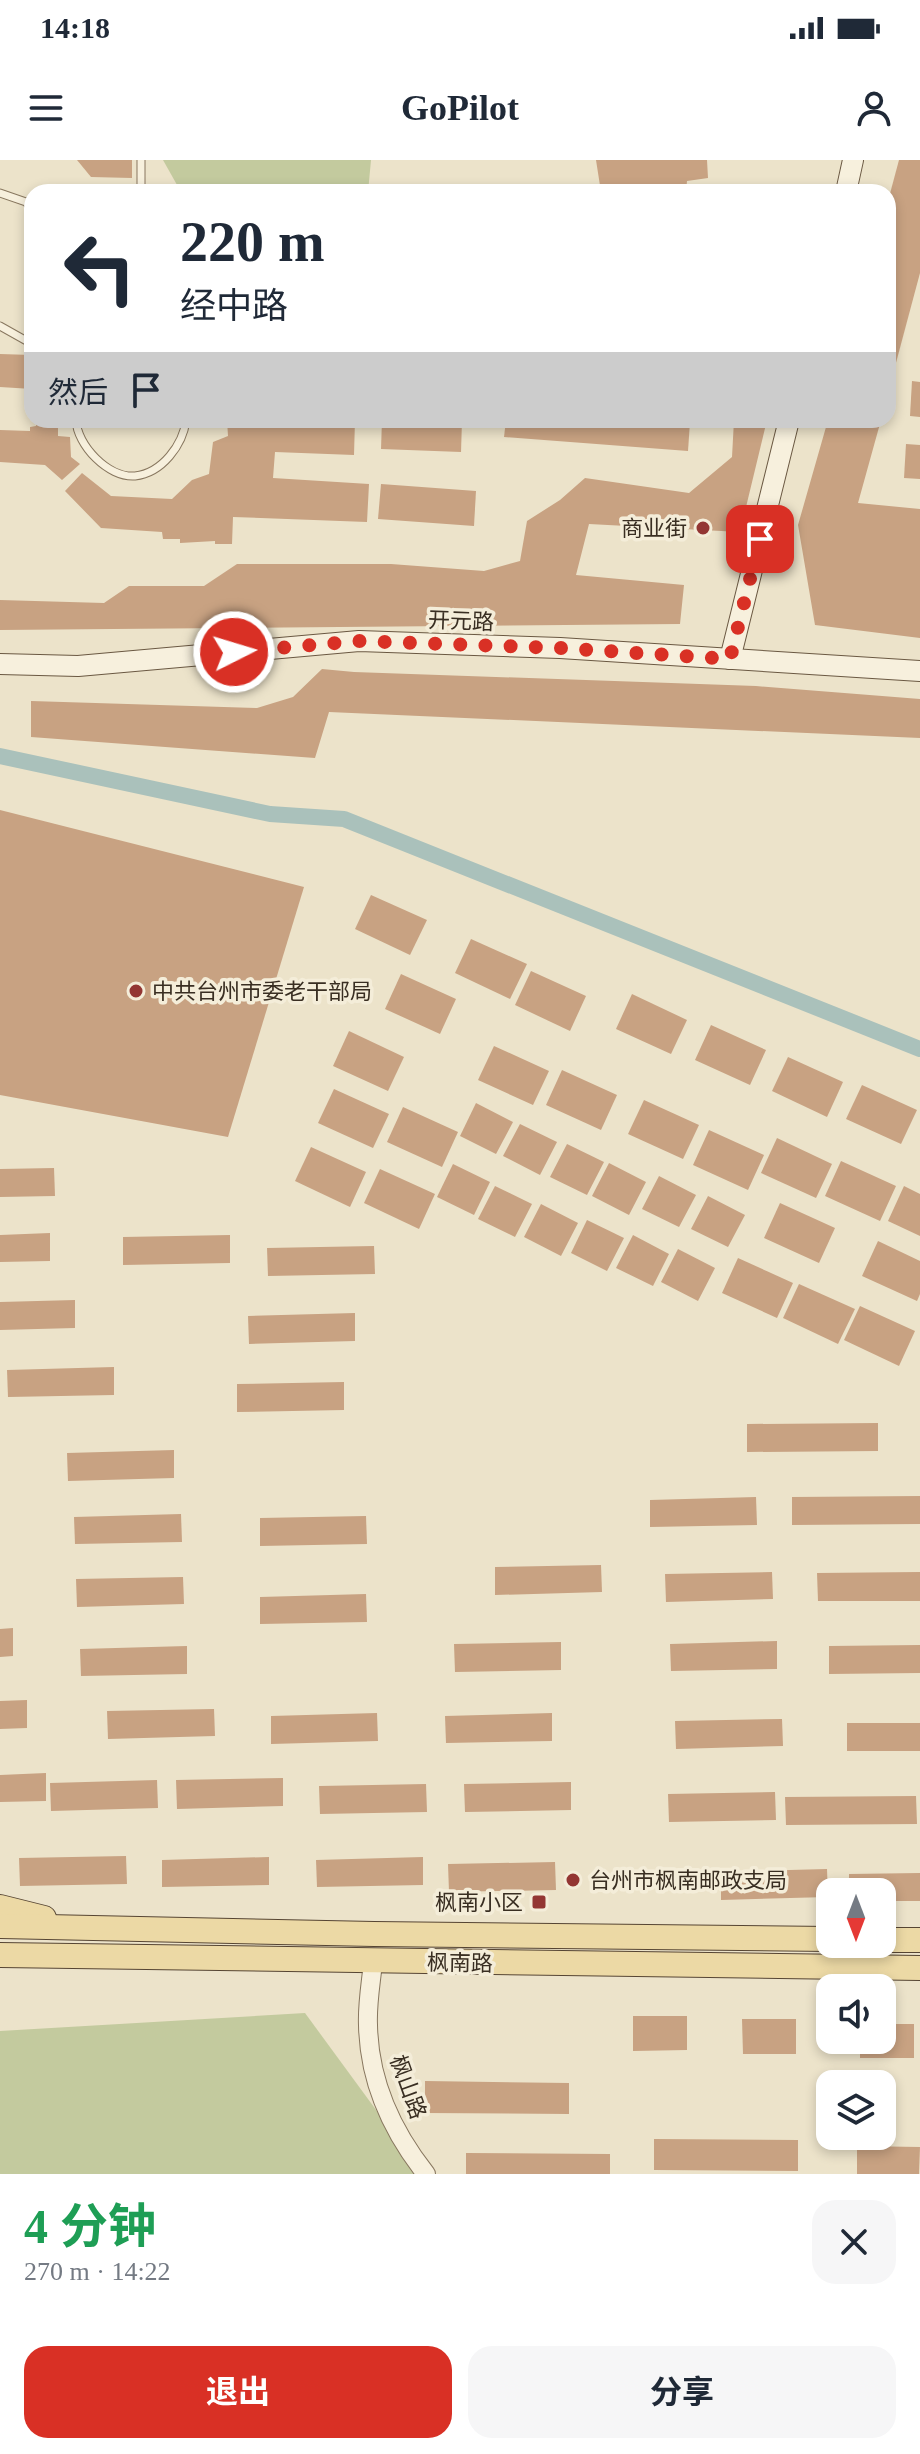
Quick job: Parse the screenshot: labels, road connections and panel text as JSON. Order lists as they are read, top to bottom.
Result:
{
  "streets": {
    "main road": ["开元路", "枫南路"],
    "street": ["枫山路"]
  },
  "crossings": [
    ["枫南路", "枫山路"]
  ],
  "places": {
    "other": ["商业街", "中共台州市委老干部局", "台州市枫南邮政支局"],
    "transit": ["枫南小区"]
  },
  "north": "bottom",
  "page": {
    "status": "14:18",
    "header": "GoPilot",
    "turn": ["220 m", "经中路"],
    "then": "然后",
    "heading": ["4 分钟", "270 m · 14:22"],
    "buttons": ["退出", "分享"]
  }
}
